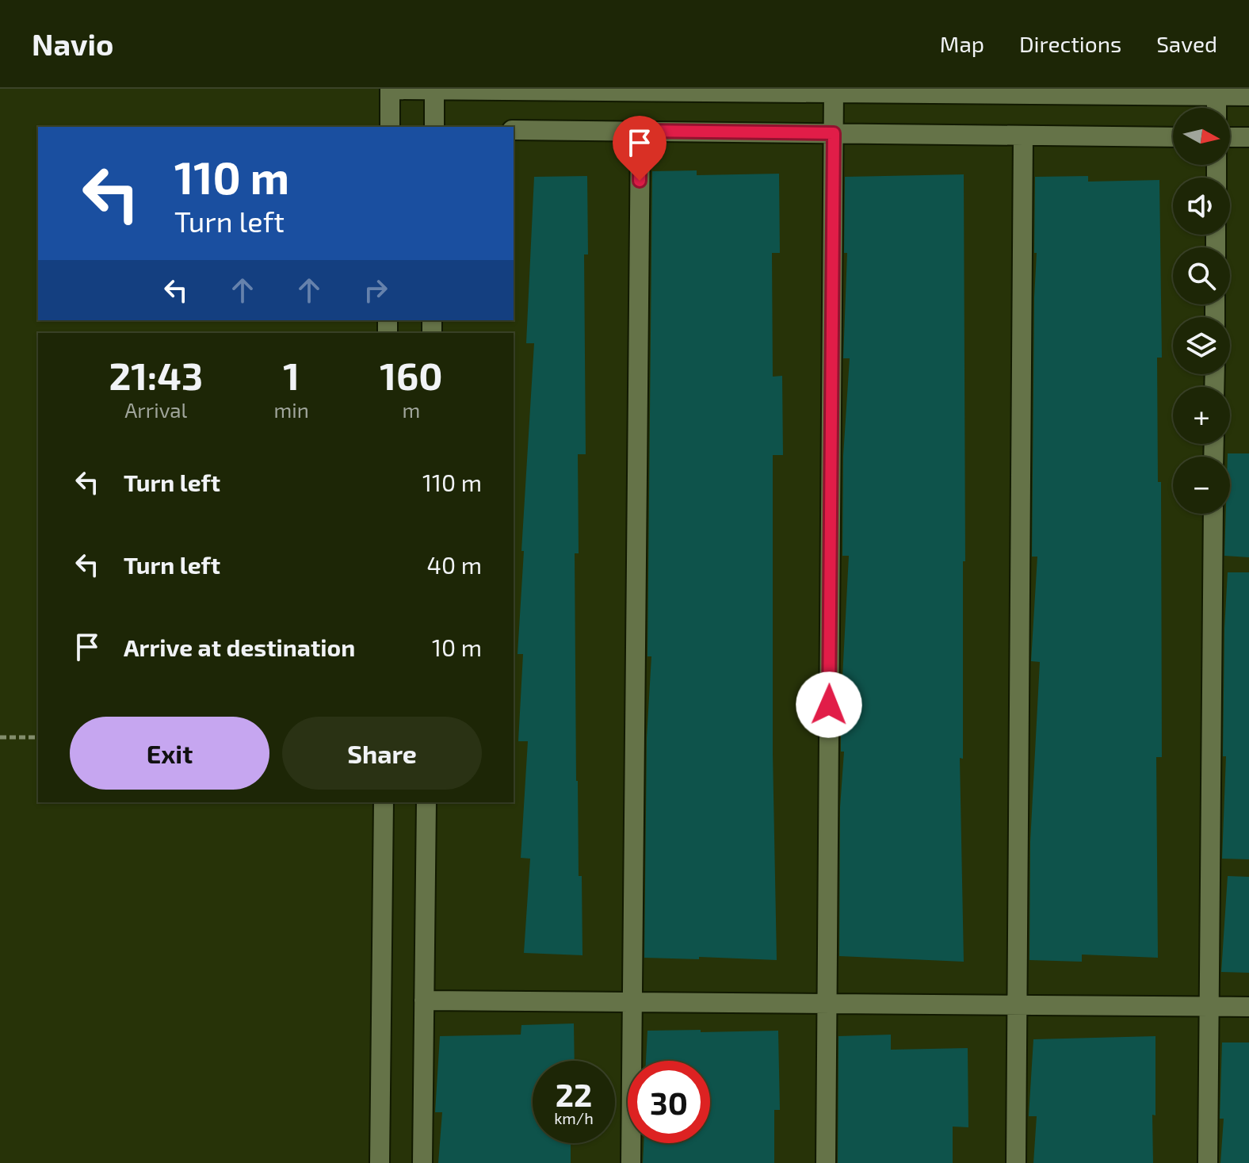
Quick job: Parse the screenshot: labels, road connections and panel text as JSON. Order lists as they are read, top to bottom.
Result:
{
  "north": "right",
  "page": {
    "header": "Navio",
    "nav": ["Map", "Directions", "Saved"],
    "map_buttons": ["+", "−"],
    "turn": ["110 m", "Turn left"],
    "eta": [
      "21:43",
      "Arrival",
      "1",
      "min",
      "160",
      "m"
    ],
    "list": [
      {
        "name": "Turn left",
        "value": "110 m"
      },
      {
        "name": "Turn left",
        "value": "40 m"
      },
      {
        "name": "Arrive at destination",
        "value": "10 m"
      }
    ],
    "buttons": ["Exit", "Share"],
    "speed": "22 km/h",
    "limit": "30"
  }
}
